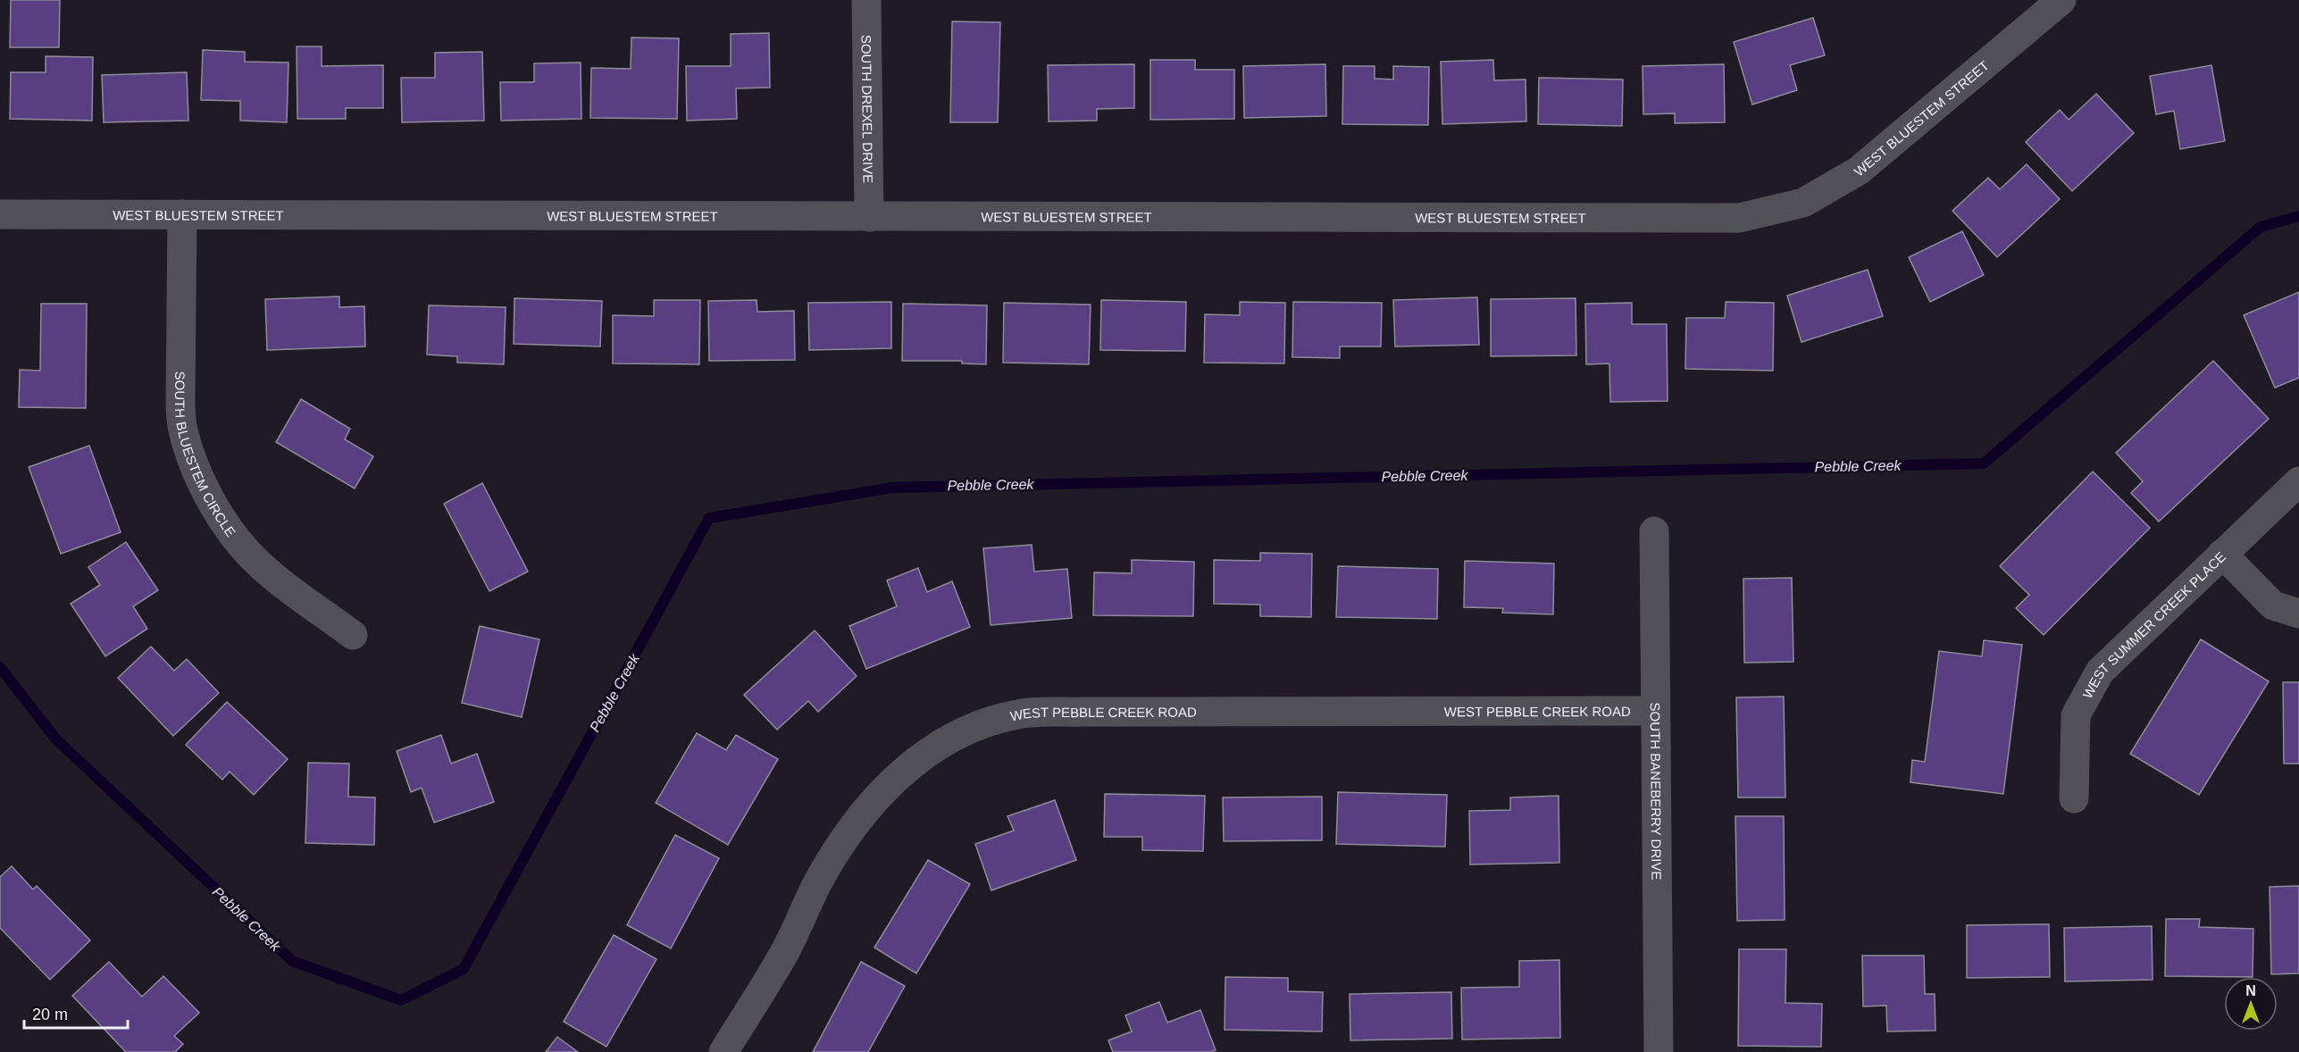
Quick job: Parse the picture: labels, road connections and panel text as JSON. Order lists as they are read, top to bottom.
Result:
{
  "streets": {
    "street": [
      "SOUTH DREXEL DRIVE",
      "WEST BLUESTEM STREET",
      "SOUTH BLUESTEM CIRCLE",
      "WEST SUMMER CREEK PLACE",
      "WEST PEBBLE CREEK ROAD",
      "SOUTH BANEBERRY DRIVE"
    ]
  },
  "crossings": [
    ["SOUTH DREXEL DRIVE", "WEST BLUESTEM STREET"],
    ["WEST BLUESTEM STREET", "SOUTH BLUESTEM CIRCLE"],
    ["WEST PEBBLE CREEK ROAD", "SOUTH BANEBERRY DRIVE"]
  ],
  "water": ["Pebble Creek"],
  "scale_bar": "20 m",
  "north": "top"
}
